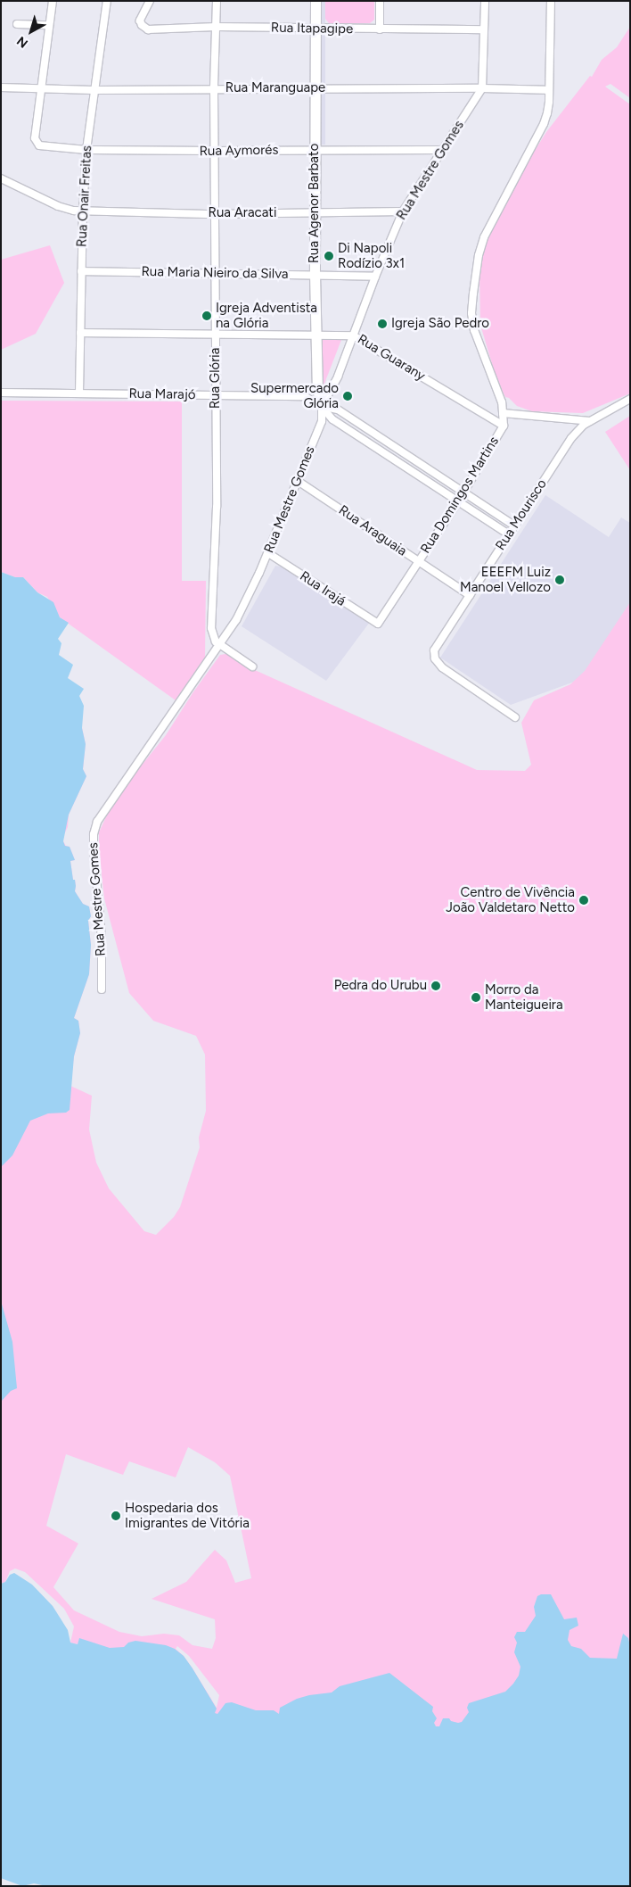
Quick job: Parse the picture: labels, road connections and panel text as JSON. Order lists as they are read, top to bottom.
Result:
{
  "streets": {
    "street": [
      "Rua Itapagipe",
      "Rua Maranguape",
      "Rua Aymorés",
      "Rua Mestre Gomes",
      "Rua Onair Freitas",
      "Rua Agenor Barbato",
      "Rua Aracati",
      "Rua Maria Nieiro da Silva",
      "Rua Guarany",
      "Rua Glória",
      "Rua Marajó",
      "Rua Domingos Martins",
      "Rua Mourisco",
      "Rua Araguaia",
      "Rua Irajá"
    ]
  },
  "crossings": [
    ["Rua Itapagipe", "Rua Mestre Gomes"],
    ["Rua Itapagipe", "Rua Agenor Barbato"],
    ["Rua Itapagipe", "Rua Glória"],
    ["Rua Maranguape", "Rua Aymorés"],
    ["Rua Maranguape", "Rua Mestre Gomes"],
    ["Rua Maranguape", "Rua Onair Freitas"],
    ["Rua Maranguape", "Rua Agenor Barbato"],
    ["Rua Maranguape", "Rua Glória"],
    ["Rua Maranguape", "Rua Domingos Martins"],
    ["Rua Aymorés", "Rua Mestre Gomes"],
    ["Rua Aymorés", "Rua Onair Freitas"],
    ["Rua Aymorés", "Rua Agenor Barbato"],
    ["Rua Aymorés", "Rua Glória"],
    ["Rua Mestre Gomes", "Rua Agenor Barbato"],
    ["Rua Mestre Gomes", "Rua Aracati"],
    ["Rua Mestre Gomes", "Rua Maria Nieiro da Silva"],
    ["Rua Mestre Gomes", "Rua Guarany"],
    ["Rua Mestre Gomes", "Rua Glória"],
    ["Rua Mestre Gomes", "Rua Marajó"],
    ["Rua Mestre Gomes", "Rua Araguaia"],
    ["Rua Mestre Gomes", "Rua Irajá"],
    ["Rua Onair Freitas", "Rua Aracati"],
    ["Rua Onair Freitas", "Rua Maria Nieiro da Silva"],
    ["Rua Onair Freitas", "Rua Guarany"],
    ["Rua Onair Freitas", "Rua Marajó"],
    ["Rua Agenor Barbato", "Rua Aracati"],
    ["Rua Agenor Barbato", "Rua Maria Nieiro da Silva"],
    ["Rua Agenor Barbato", "Rua Guarany"],
    ["Rua Agenor Barbato", "Rua Marajó"],
    ["Rua Aracati", "Rua Glória"],
    ["Rua Maria Nieiro da Silva", "Rua Glória"],
    ["Rua Guarany", "Rua Glória"],
    ["Rua Guarany", "Rua Domingos Martins"],
    ["Rua Glória", "Rua Marajó"],
    ["Rua Marajó", "Rua Domingos Martins"],
    ["Rua Marajó", "Rua Mourisco"],
    ["Rua Domingos Martins", "Rua Araguaia"],
    ["Rua Domingos Martins", "Rua Irajá"],
    ["Rua Mourisco", "Rua Araguaia"]
  ],
  "places": [
    "Di Napoli Rodízio 3x1",
    "Igreja Adventista na Glória",
    "Igreja São Pedro",
    "Supermercado Glória",
    "EEEFM Luiz Manoel Vellozo",
    "Centro de Vivência João Valdetaro Netto",
    "Pedra do Urubu",
    "Morro da Manteigueira",
    "Hospedaria dos Imigrantes de Vitória"
  ],
  "north": "bottom left"
}
